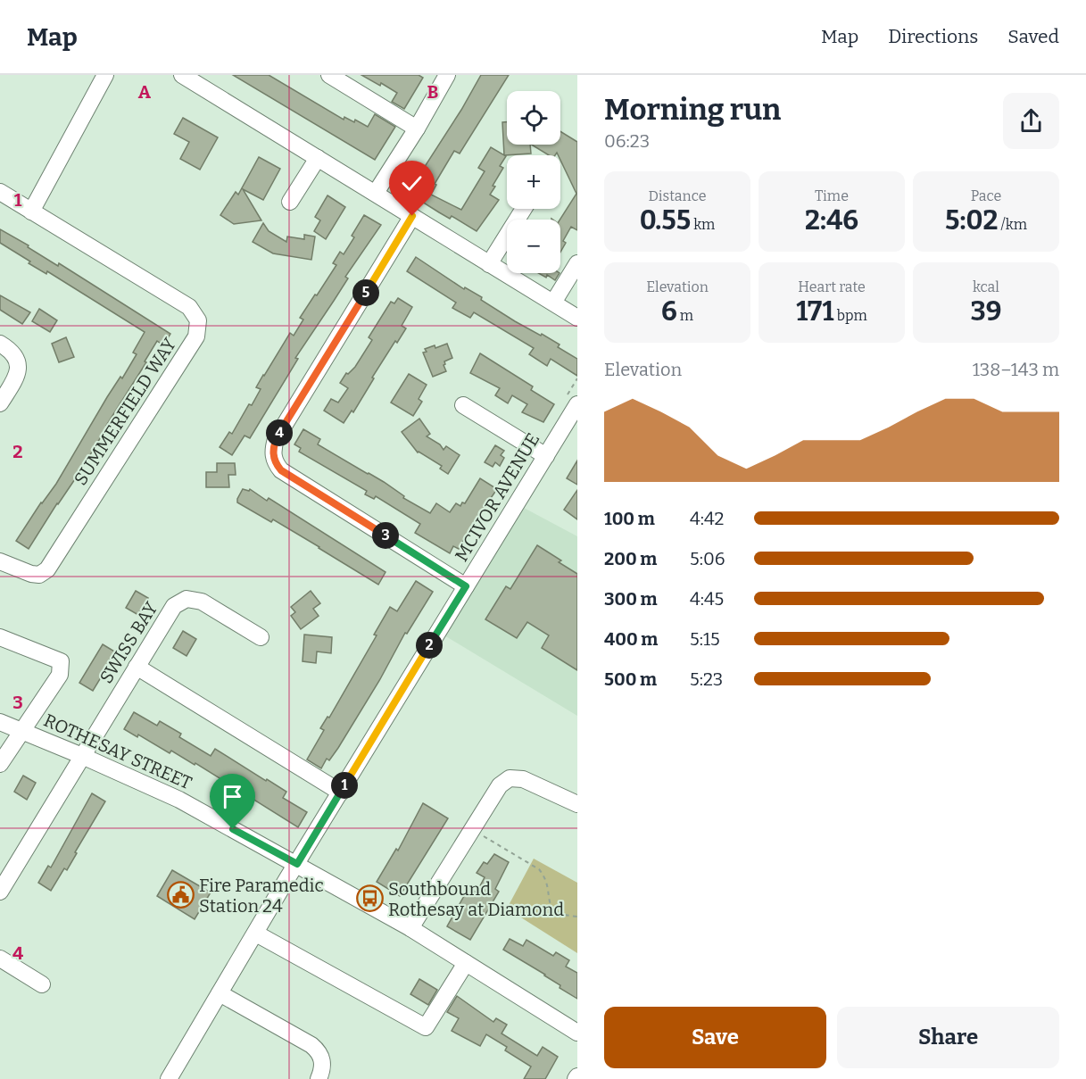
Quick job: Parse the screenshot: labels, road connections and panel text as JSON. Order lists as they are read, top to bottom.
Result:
{
  "streets": {
    "street": [
      "SUMMERFIELD WAY",
      "MCIVOR AVENUE",
      "SWISS BAY",
      "ROTHESAY STREET"
    ]
  },
  "crossings": [
    ["MCIVOR AVENUE", "ROTHESAY STREET"],
    ["SWISS BAY", "ROTHESAY STREET"]
  ],
  "places": {
    "public building": ["Fire Paramedic Station 24"],
    "bus stop": ["Southbound Rothesay at Diamond"]
  },
  "page": {
    "header": "Map",
    "nav": ["Map", "Directions", "Saved"],
    "heading": ["Morning run", "06:23"],
    "map_buttons": ["+", "−"],
    "stats": [
      ["Distance", "0.55 km"],
      ["Time", "2:46"],
      ["Pace", "5:02 /km"],
      ["Elevation", "6 m"],
      ["Heart rate", "171 bpm"],
      ["kcal", "39"]
    ],
    "pins": [
      "5",
      "4",
      "3",
      "2",
      "1"
    ],
    "chart": ["Elevation", "138–143 m"],
    "list": [
      {
        "name": "100 m",
        "note": "4:42"
      },
      {
        "name": "200 m",
        "note": "5:06"
      },
      {
        "name": "300 m",
        "note": "4:45"
      },
      {
        "name": "400 m",
        "note": "5:15"
      },
      {
        "name": "500 m",
        "note": "5:23"
      }
    ],
    "buttons": ["Save", "Share"]
  },
  "grid": {
    "columns": ["A", "B"],
    "rows": [
      "1",
      "2",
      "3",
      "4"
    ]
  }
}
